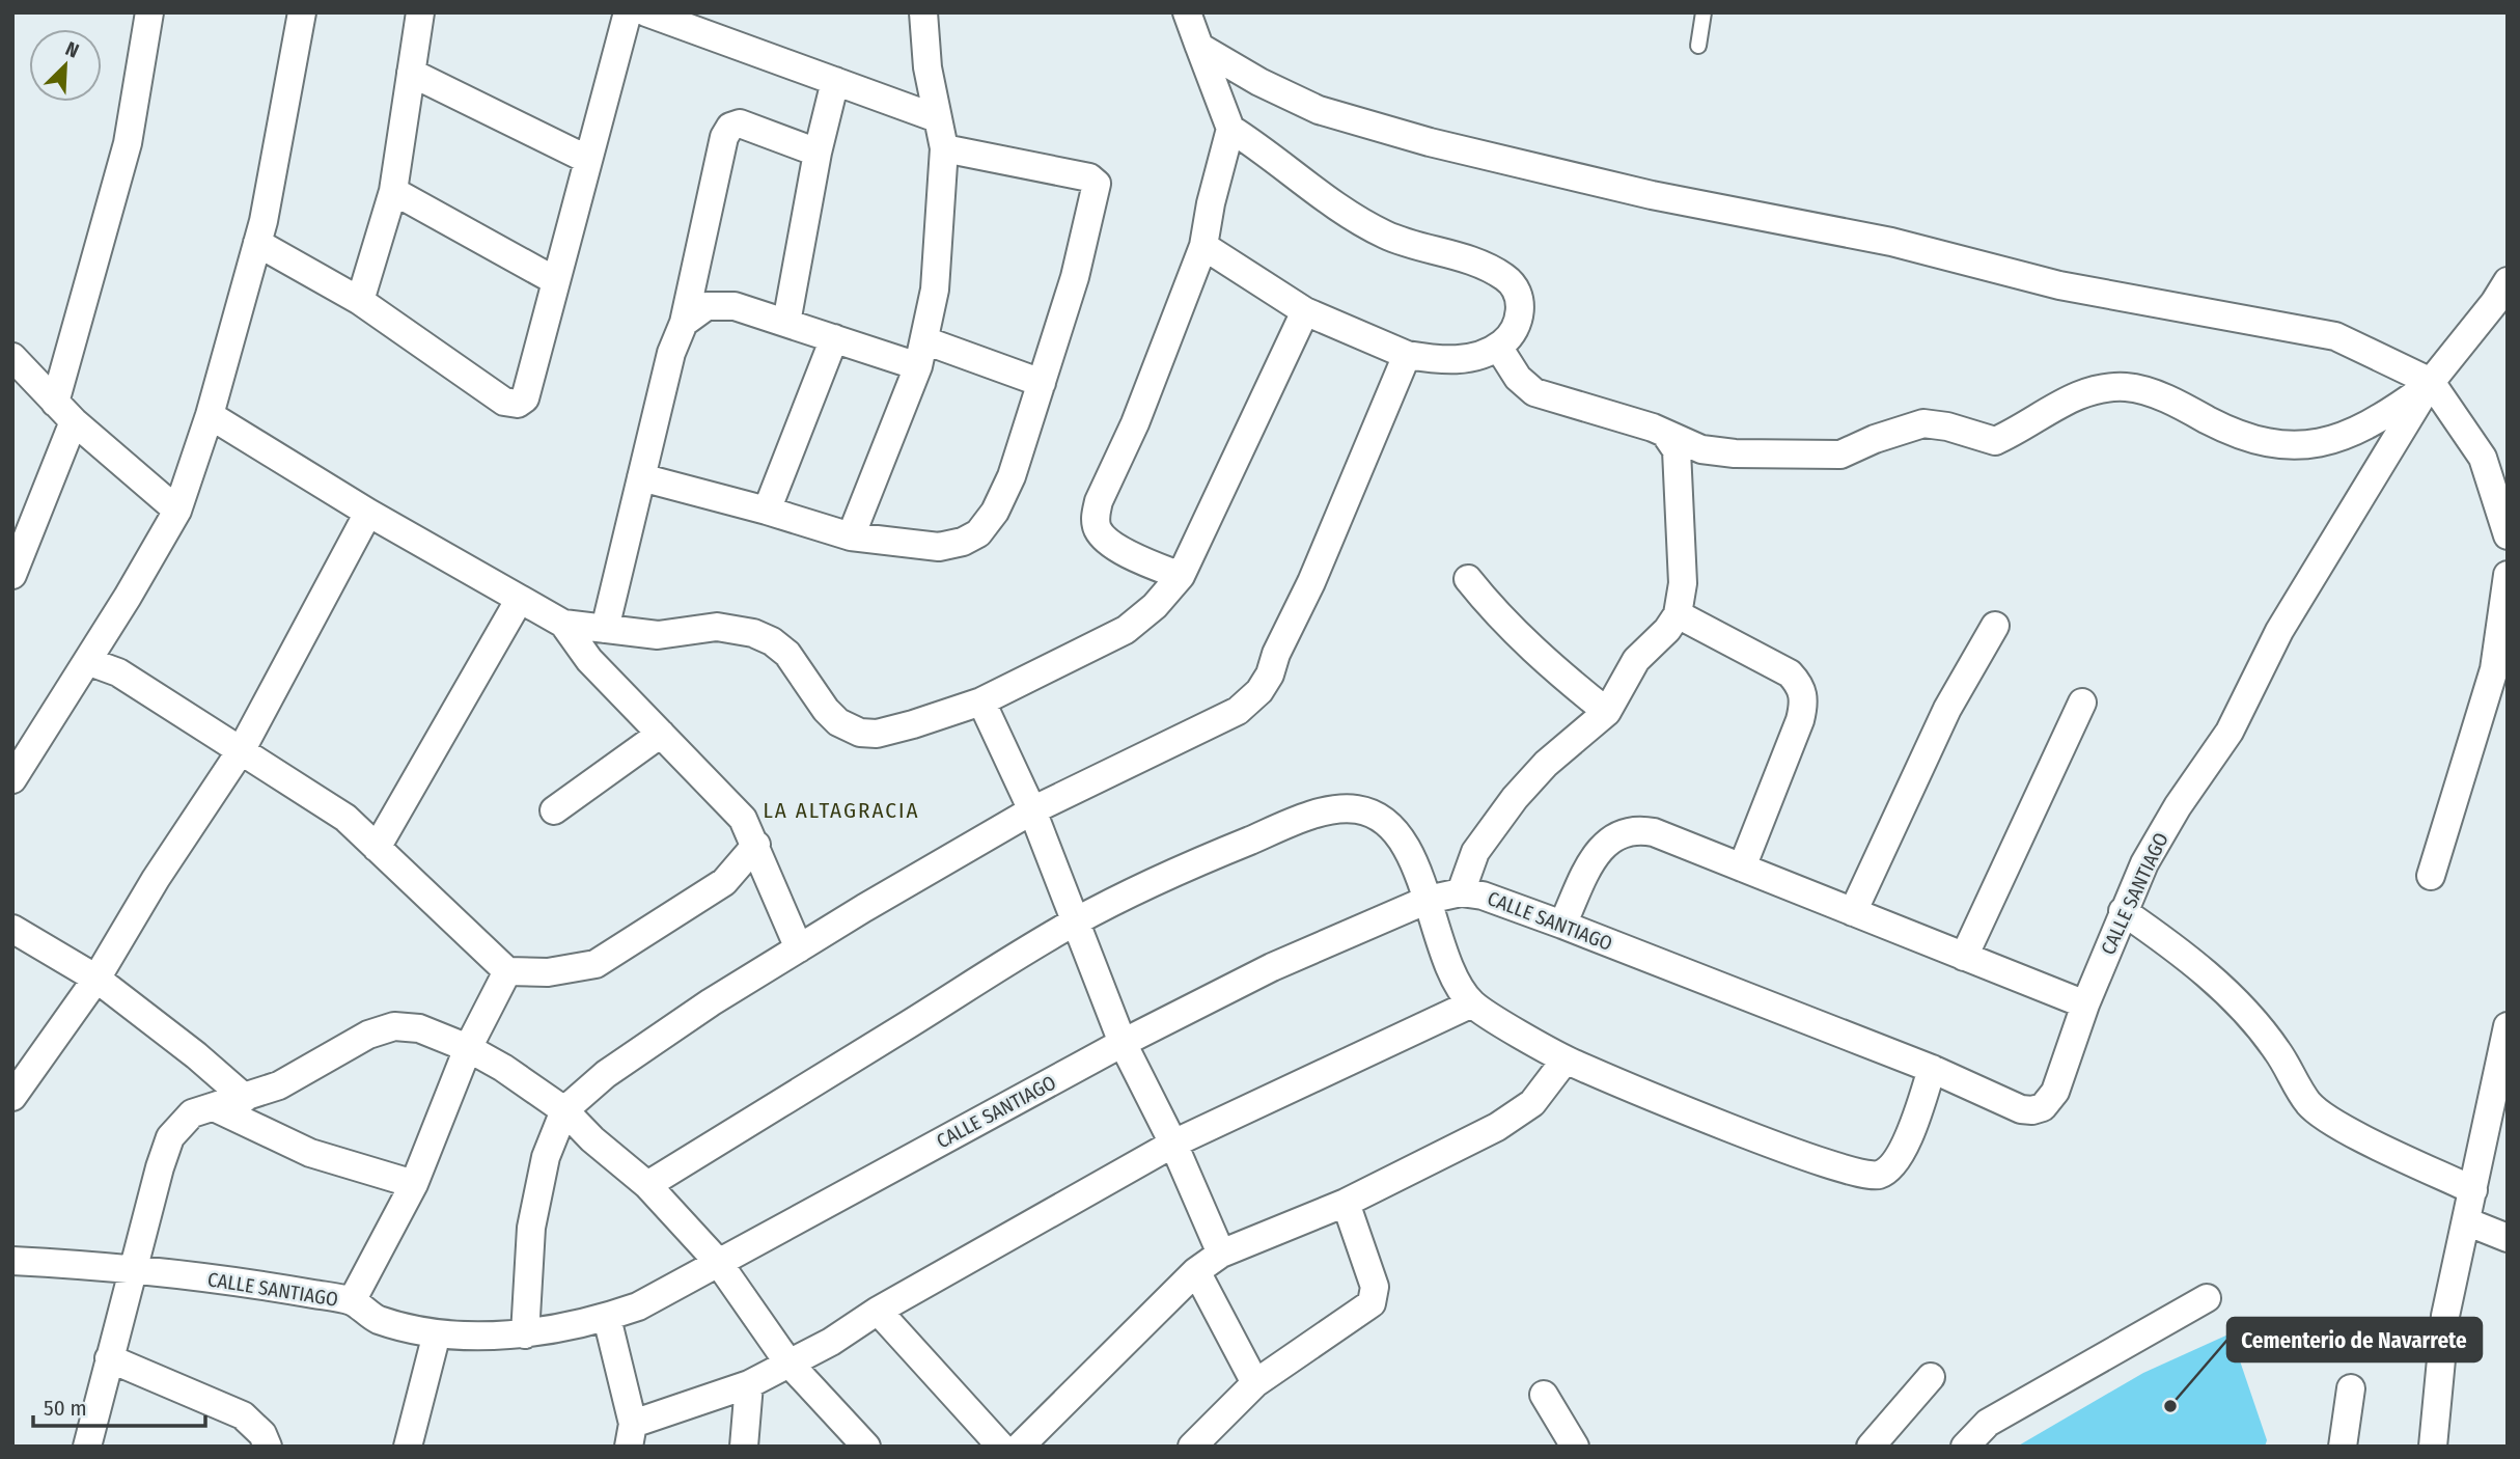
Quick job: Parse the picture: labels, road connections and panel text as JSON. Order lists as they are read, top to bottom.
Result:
{
  "streets": {
    "street": ["CALLE SANTIAGO"]
  },
  "districts": ["LA ALTAGRACIA"],
  "places": ["Cementerio de Navarrete"],
  "scale_bar": "50 m",
  "north": "top right"
}
